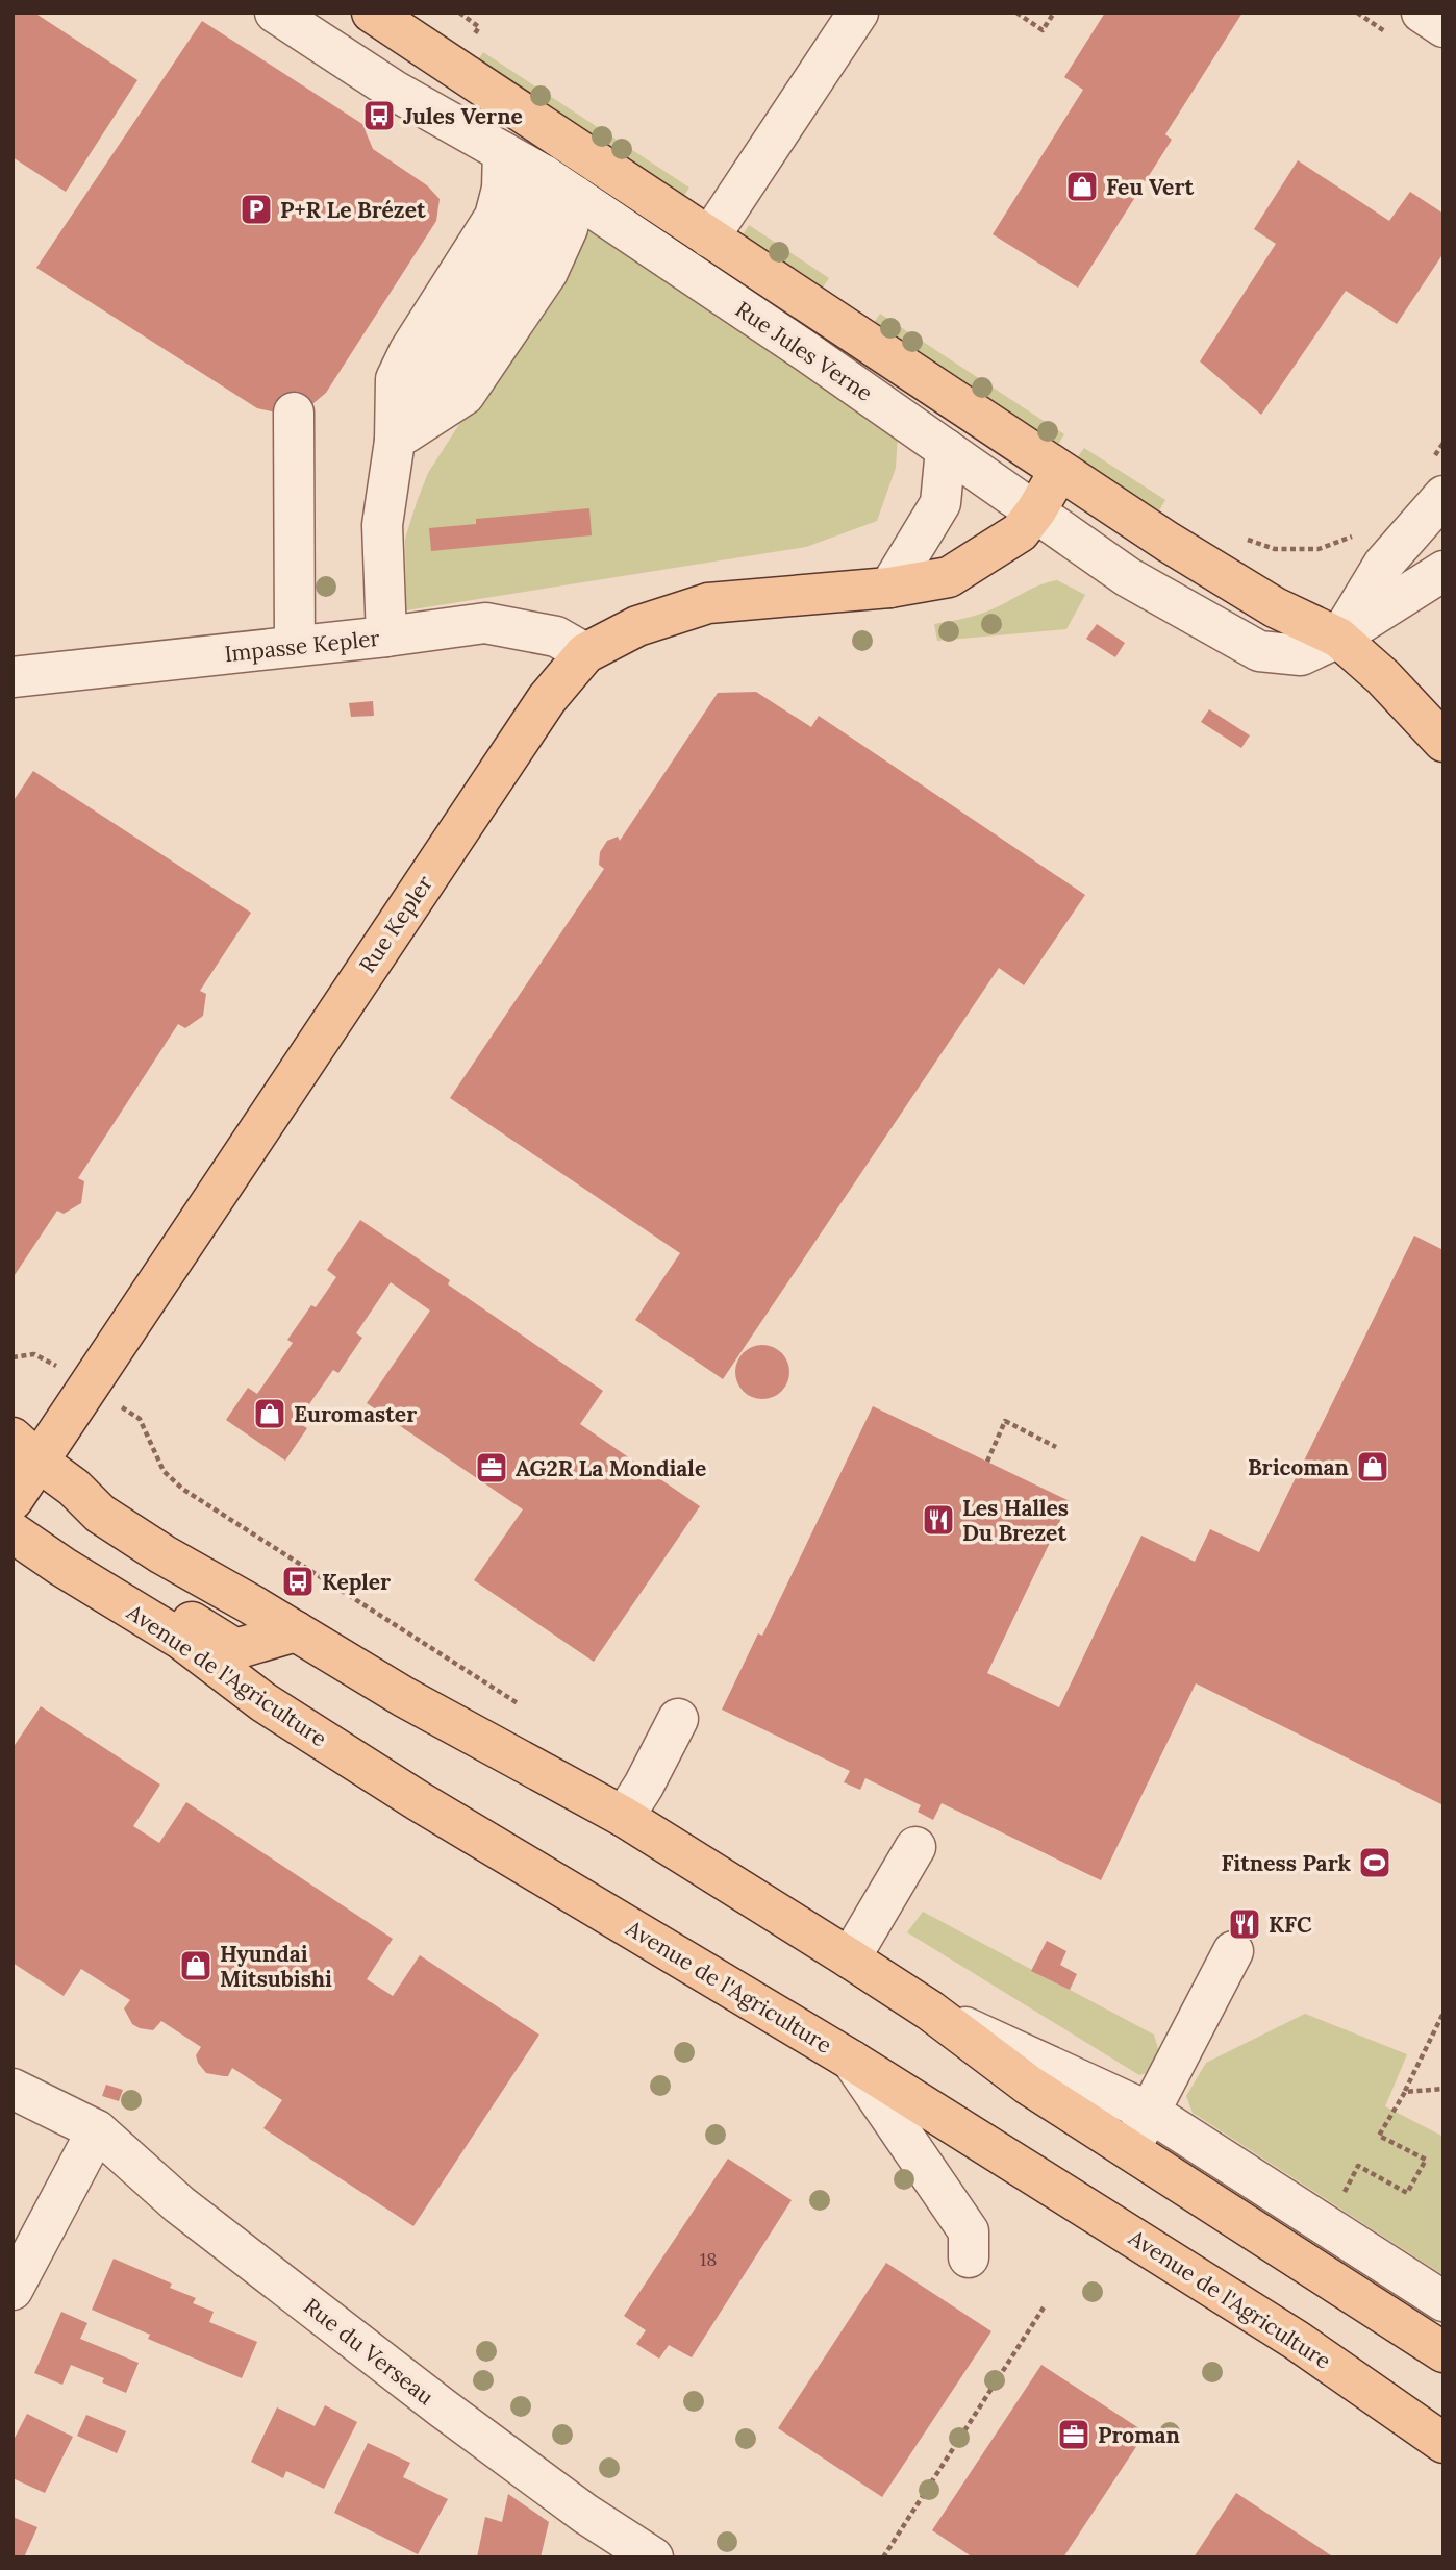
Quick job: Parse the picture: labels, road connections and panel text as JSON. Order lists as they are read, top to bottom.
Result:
{
  "streets": {
    "main road": ["Rue Jules Verne", "Rue Kepler", "Avenue de l'Agriculture"],
    "street": ["Impasse Kepler", "Rue du Verseau"]
  },
  "crossings": [
    ["Rue Jules Verne", "Rue Kepler"],
    ["Impasse Kepler", "Rue Kepler"]
  ],
  "places": {
    "bus stop": ["Jules Verne", "Kepler"],
    "shop": [
      "Feu Vert",
      "Euromaster",
      "Bricoman",
      "Hyundai Mitsubishi"
    ],
    "parking": ["P+R Le Brézet"],
    "office": ["AG2R La Mondiale", "Proman"],
    "restaurant": ["Les Halles Du Brezet", "KFC"],
    "sports": ["Fitness Park"]
  },
  "house_numbers": ["18"]
}
